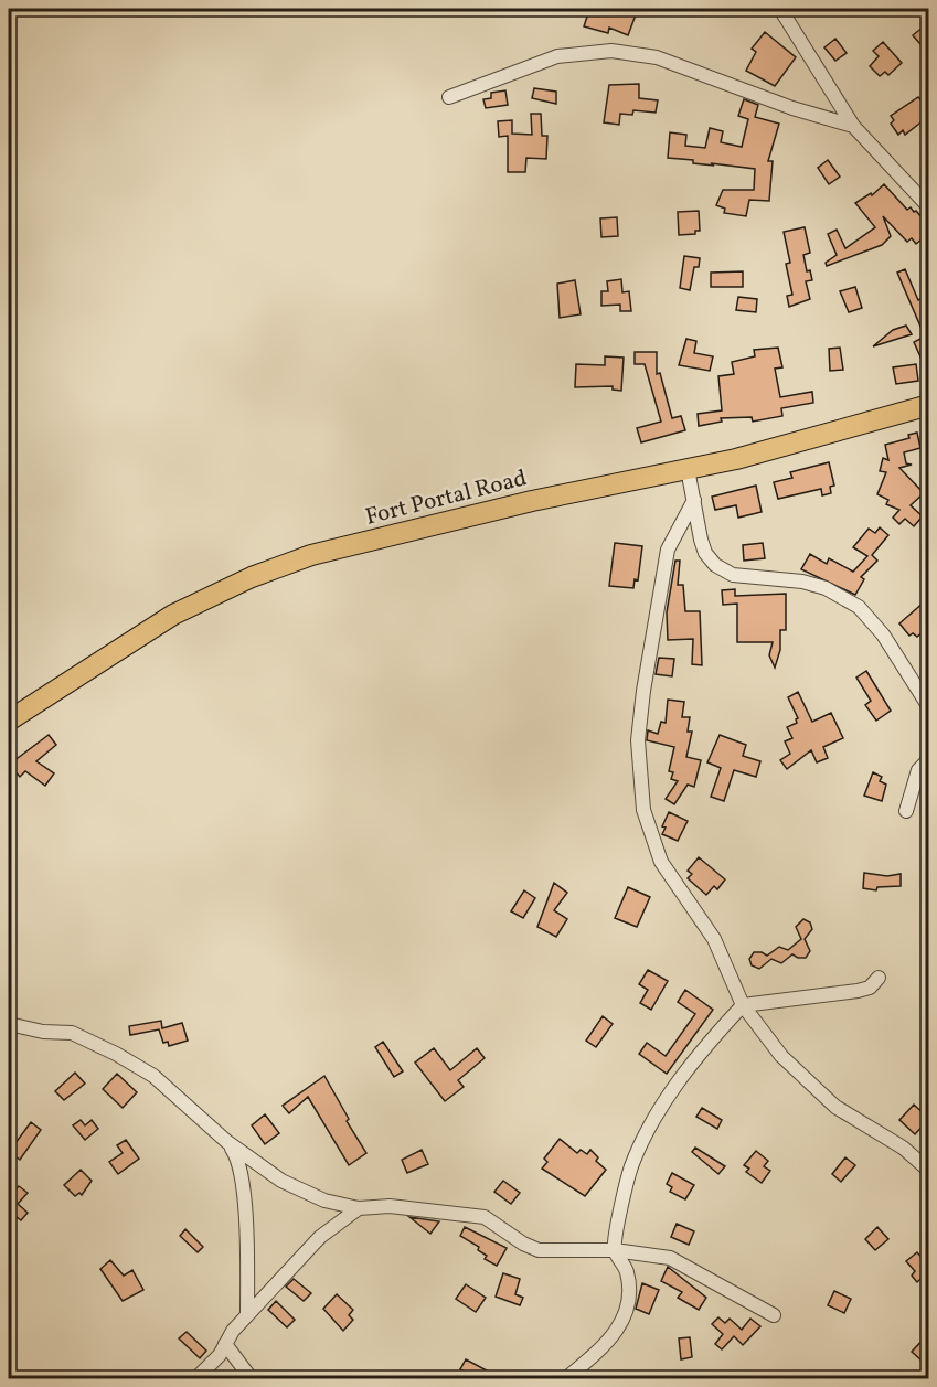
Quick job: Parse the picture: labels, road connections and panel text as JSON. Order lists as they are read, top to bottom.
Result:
{
  "streets": {
    "main road": ["Fort Portal Road"]
  }
}
